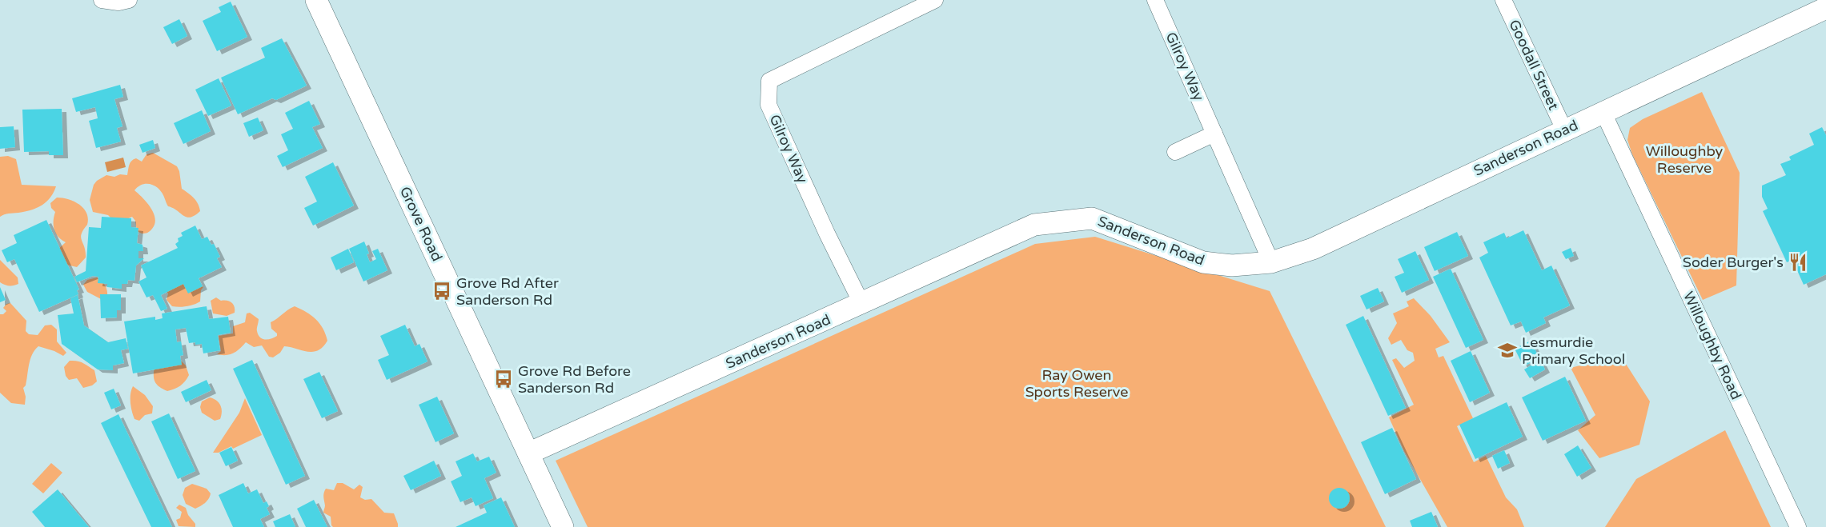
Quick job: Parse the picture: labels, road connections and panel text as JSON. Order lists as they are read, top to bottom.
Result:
{
  "streets": {
    "street": [
      "Goodall Street",
      "Gilroy Way",
      "Sanderson Road",
      "Grove Road",
      "Willoughby Road"
    ]
  },
  "crossings": [
    ["Goodall Street", "Sanderson Road"],
    ["Gilroy Way", "Sanderson Road"],
    ["Sanderson Road", "Grove Road"],
    ["Sanderson Road", "Willoughby Road"]
  ],
  "parks": ["Willoughby Reserve", "Ray Owen Sports Reserve"],
  "places": {
    "restaurant": ["Soder Burger's"],
    "bus stop": ["Grove Rd After Sanderson Rd", "Grove Rd Before Sanderson Rd"],
    "school or university": ["Lesmurdie Primary School"]
  }
}
